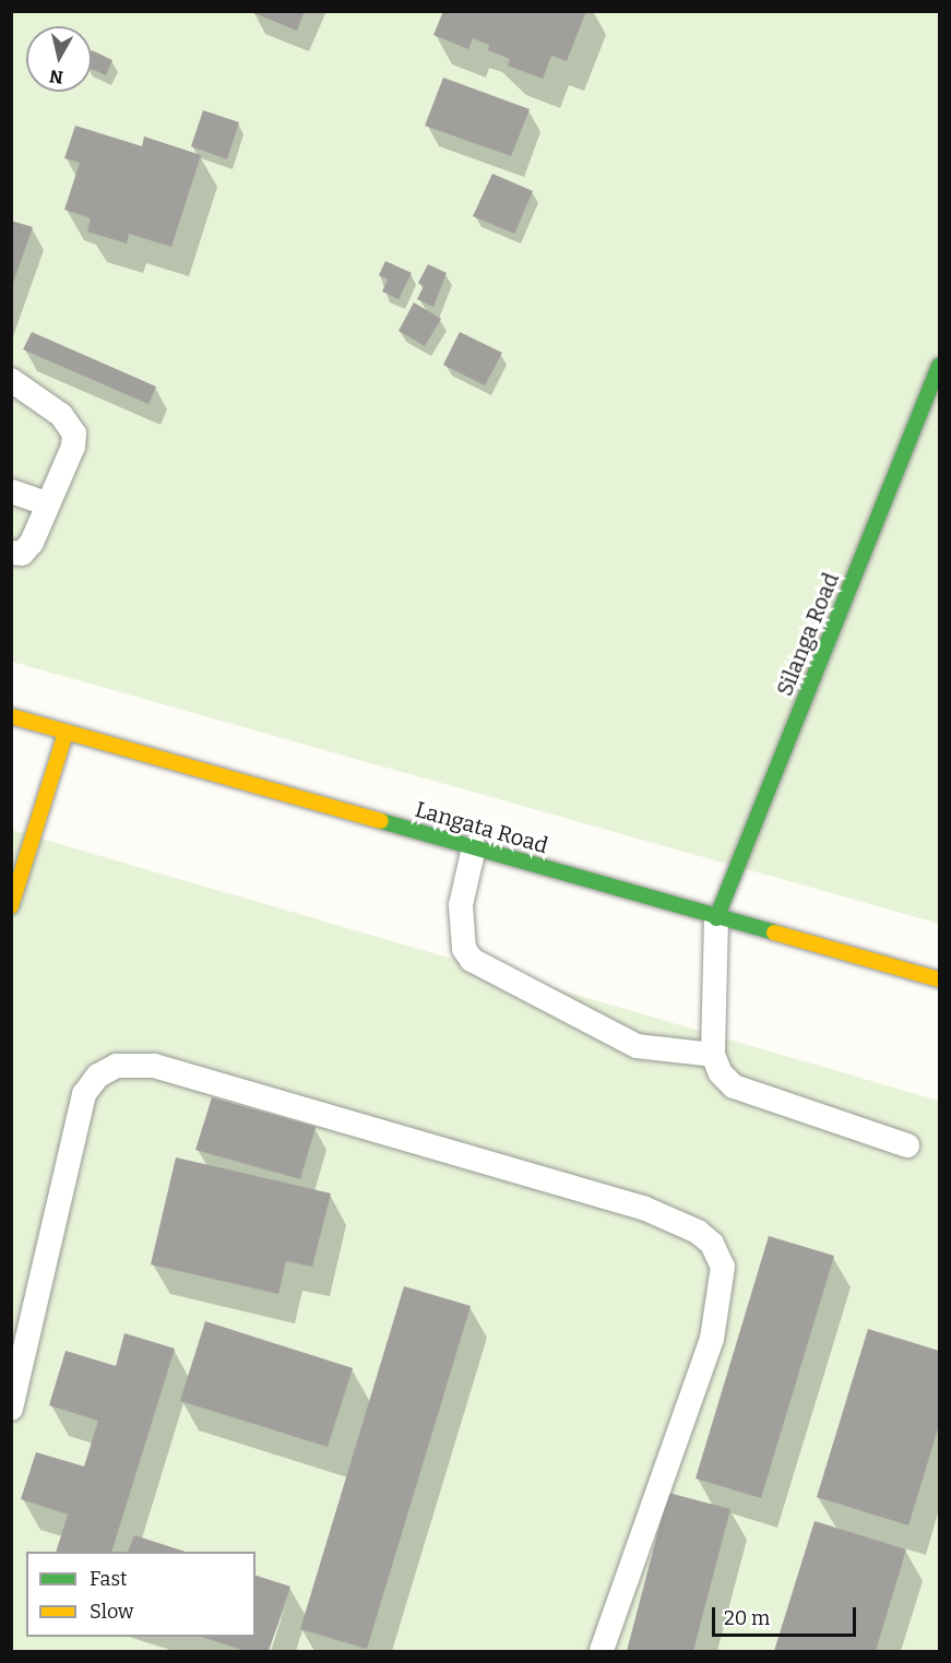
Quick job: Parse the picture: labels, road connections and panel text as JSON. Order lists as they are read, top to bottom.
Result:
{
  "streets": {
    "main road": ["Silanga Road", "Langata Road"]
  },
  "crossings": [
    ["Silanga Road", "Langata Road"]
  ],
  "legend": ["Fast", "Slow"],
  "scale_bar": "20 m",
  "north": "bottom"
}
